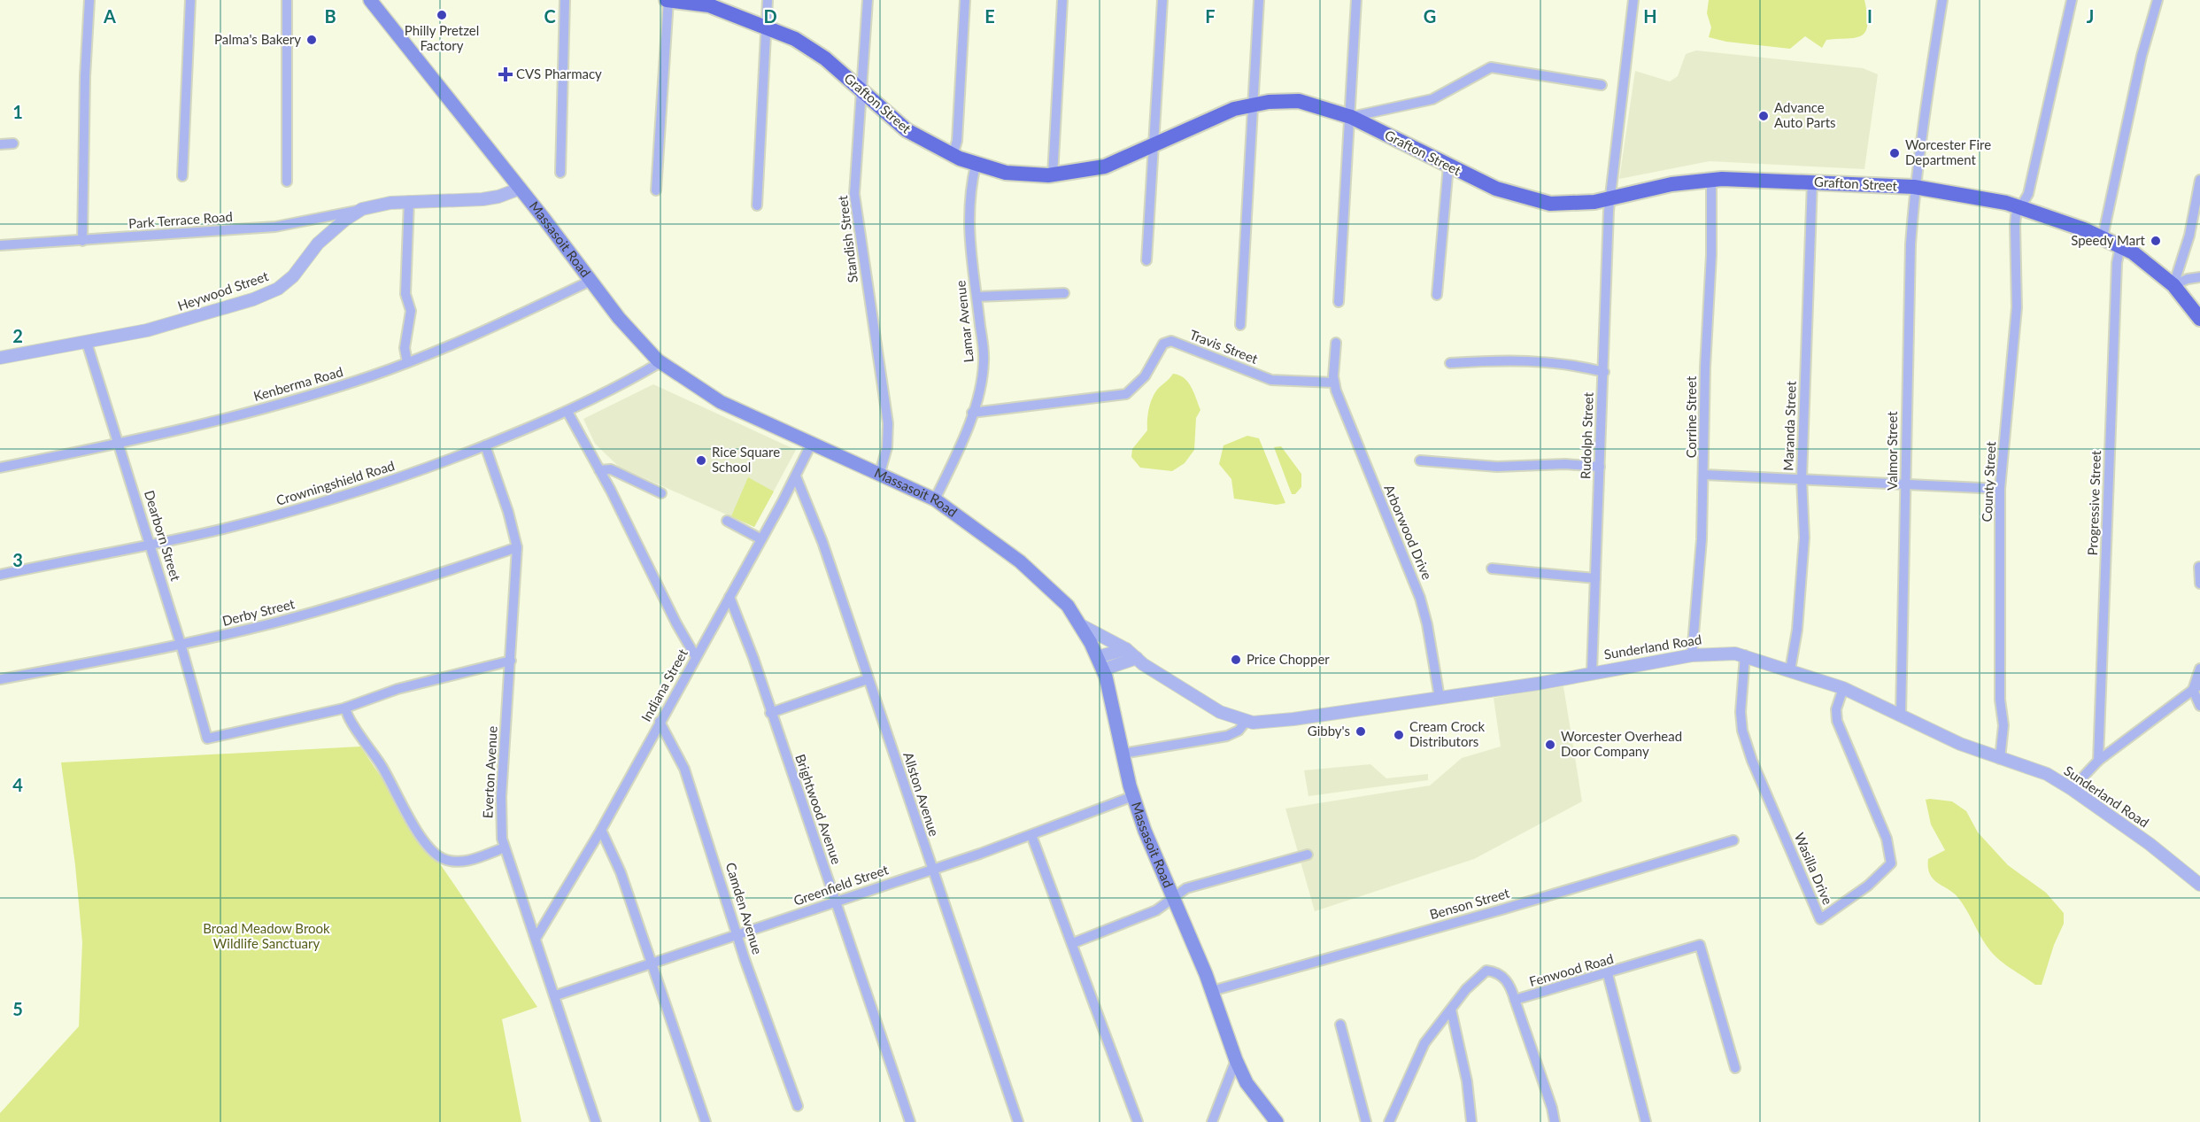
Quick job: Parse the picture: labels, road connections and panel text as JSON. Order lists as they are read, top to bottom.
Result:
{
  "streets": {
    "highway": ["Grafton Street"],
    "main road": ["Massasoit Road"],
    "street": [
      "Park Terrace Road",
      "Standish Street",
      "Heywood Street",
      "Lamar Avenue",
      "Travis Street",
      "Kenberma Road",
      "Corrine Street",
      "Maranda Street",
      "Rudolph Street",
      "Valmor Street",
      "County Street",
      "Crowningshield Road",
      "Progressive Street",
      "Arborwood Drive",
      "Dearborn Street",
      "Derby Street",
      "Sunderland Road",
      "Indiana Street",
      "Everton Avenue",
      "Allston Avenue",
      "Brightwood Avenue",
      "Wasilla Drive",
      "Greenfield Street",
      "Benson Street",
      "Camden Avenue",
      "Fenwood Road"
    ]
  },
  "crossings": [
    ["Grafton Street", "Standish Street"],
    ["Grafton Street", "Lamar Avenue"],
    ["Grafton Street", "Corrine Street"],
    ["Grafton Street", "Maranda Street"],
    ["Grafton Street", "Rudolph Street"],
    ["Grafton Street", "Valmor Street"],
    ["Grafton Street", "County Street"],
    ["Grafton Street", "Progressive Street"],
    ["Park Terrace Road", "Heywood Street"],
    ["Standish Street", "Massasoit Road"],
    ["Massasoit Road", "Heywood Street"],
    ["Massasoit Road", "Lamar Avenue"],
    ["Massasoit Road", "Kenberma Road"],
    ["Massasoit Road", "Crowningshield Road"],
    ["Massasoit Road", "Sunderland Road"],
    ["Massasoit Road", "Indiana Street"],
    ["Massasoit Road", "Greenfield Street"],
    ["Massasoit Road", "Benson Street"],
    ["Heywood Street", "Dearborn Street"],
    ["Lamar Avenue", "Travis Street"],
    ["Travis Street", "Arborwood Drive"],
    ["Kenberma Road", "Dearborn Street"],
    ["Corrine Street", "Sunderland Road"],
    ["Maranda Street", "Sunderland Road"],
    ["Rudolph Street", "Sunderland Road"],
    ["Valmor Street", "Sunderland Road"],
    ["County Street", "Sunderland Road"],
    ["Crowningshield Road", "Dearborn Street"],
    ["Crowningshield Road", "Everton Avenue"],
    ["Arborwood Drive", "Sunderland Road"],
    ["Dearborn Street", "Derby Street"],
    ["Derby Street", "Everton Avenue"],
    ["Sunderland Road", "Wasilla Drive"],
    ["Indiana Street", "Everton Avenue"],
    ["Indiana Street", "Allston Avenue"],
    ["Indiana Street", "Brightwood Avenue"],
    ["Indiana Street", "Camden Avenue"],
    ["Everton Avenue", "Greenfield Street"],
    ["Allston Avenue", "Greenfield Street"],
    ["Brightwood Avenue", "Greenfield Street"],
    ["Greenfield Street", "Camden Avenue"]
  ],
  "parks": ["Broad Meadow Brook Wildlife Sanctuary"],
  "places": {
    "other": [
      "Philly Pretzel Factory",
      "Palma's Bakery",
      "Advance Auto Parts",
      "Worcester Fire Department",
      "Speedy Mart",
      "Rice Square School",
      "Price Chopper",
      "Gibby's",
      "Cream Crock Distributors",
      "Worcester Overhead Door Company"
    ],
    "health": ["CVS Pharmacy"]
  },
  "grid": {
    "columns": [
      "A",
      "B",
      "C",
      "D",
      "E",
      "F",
      "G",
      "H",
      "I",
      "J"
    ],
    "rows": [
      "1",
      "2",
      "3",
      "4",
      "5"
    ]
  }
}
